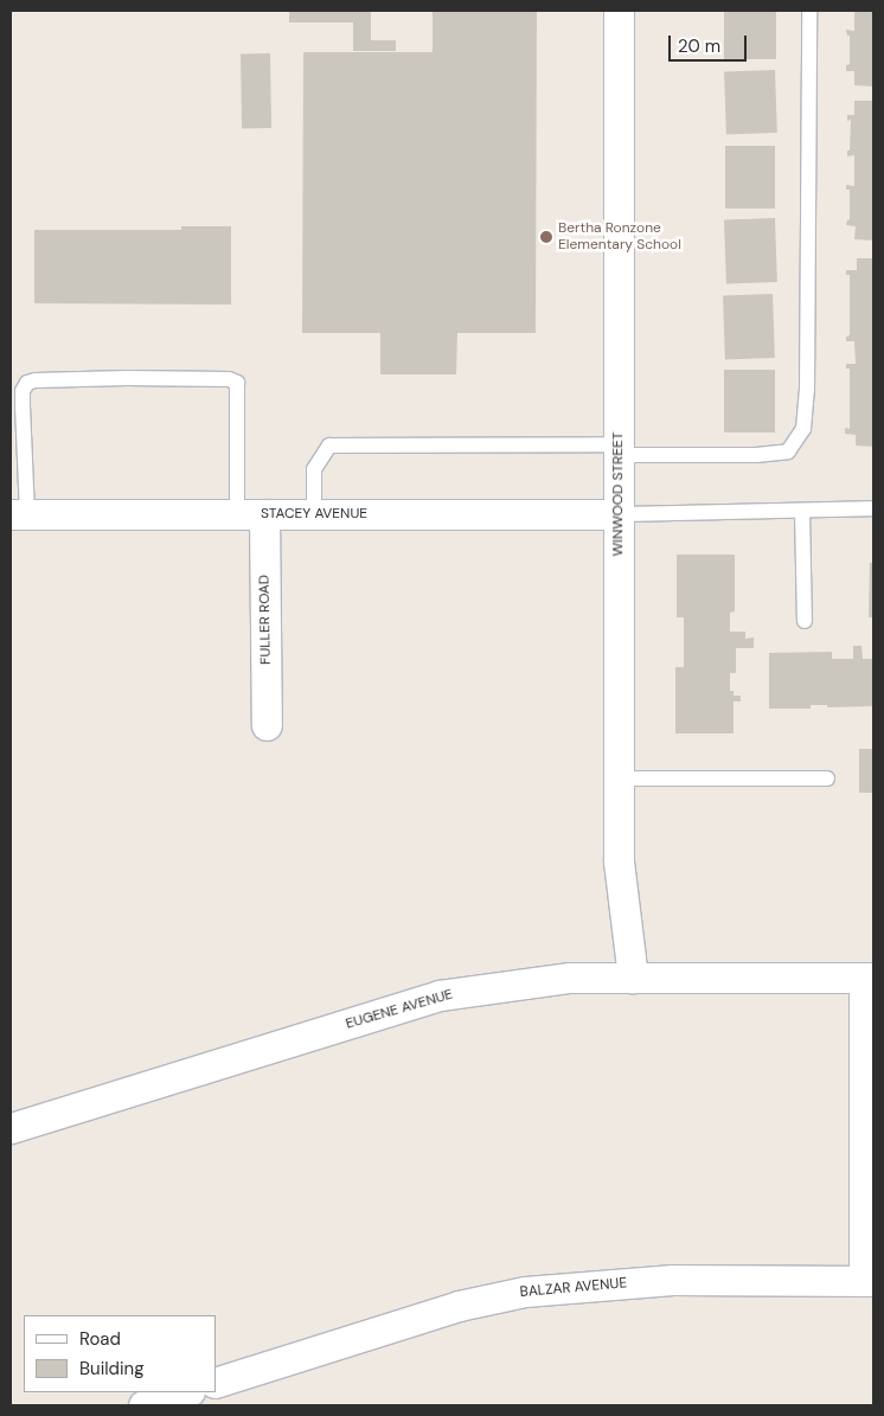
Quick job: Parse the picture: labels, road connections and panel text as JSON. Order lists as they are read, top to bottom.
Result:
{
  "streets": {
    "street": [
      "WINWOOD STREET",
      "STACEY AVENUE",
      "FULLER ROAD",
      "EUGENE AVENUE",
      "BALZAR AVENUE"
    ]
  },
  "crossings": [
    ["WINWOOD STREET", "STACEY AVENUE"],
    ["WINWOOD STREET", "EUGENE AVENUE"],
    ["STACEY AVENUE", "FULLER ROAD"]
  ],
  "places": ["Bertha Ronzone Elementary School"],
  "legend": ["Road", "Building"],
  "scale_bar": "20 m"
}
